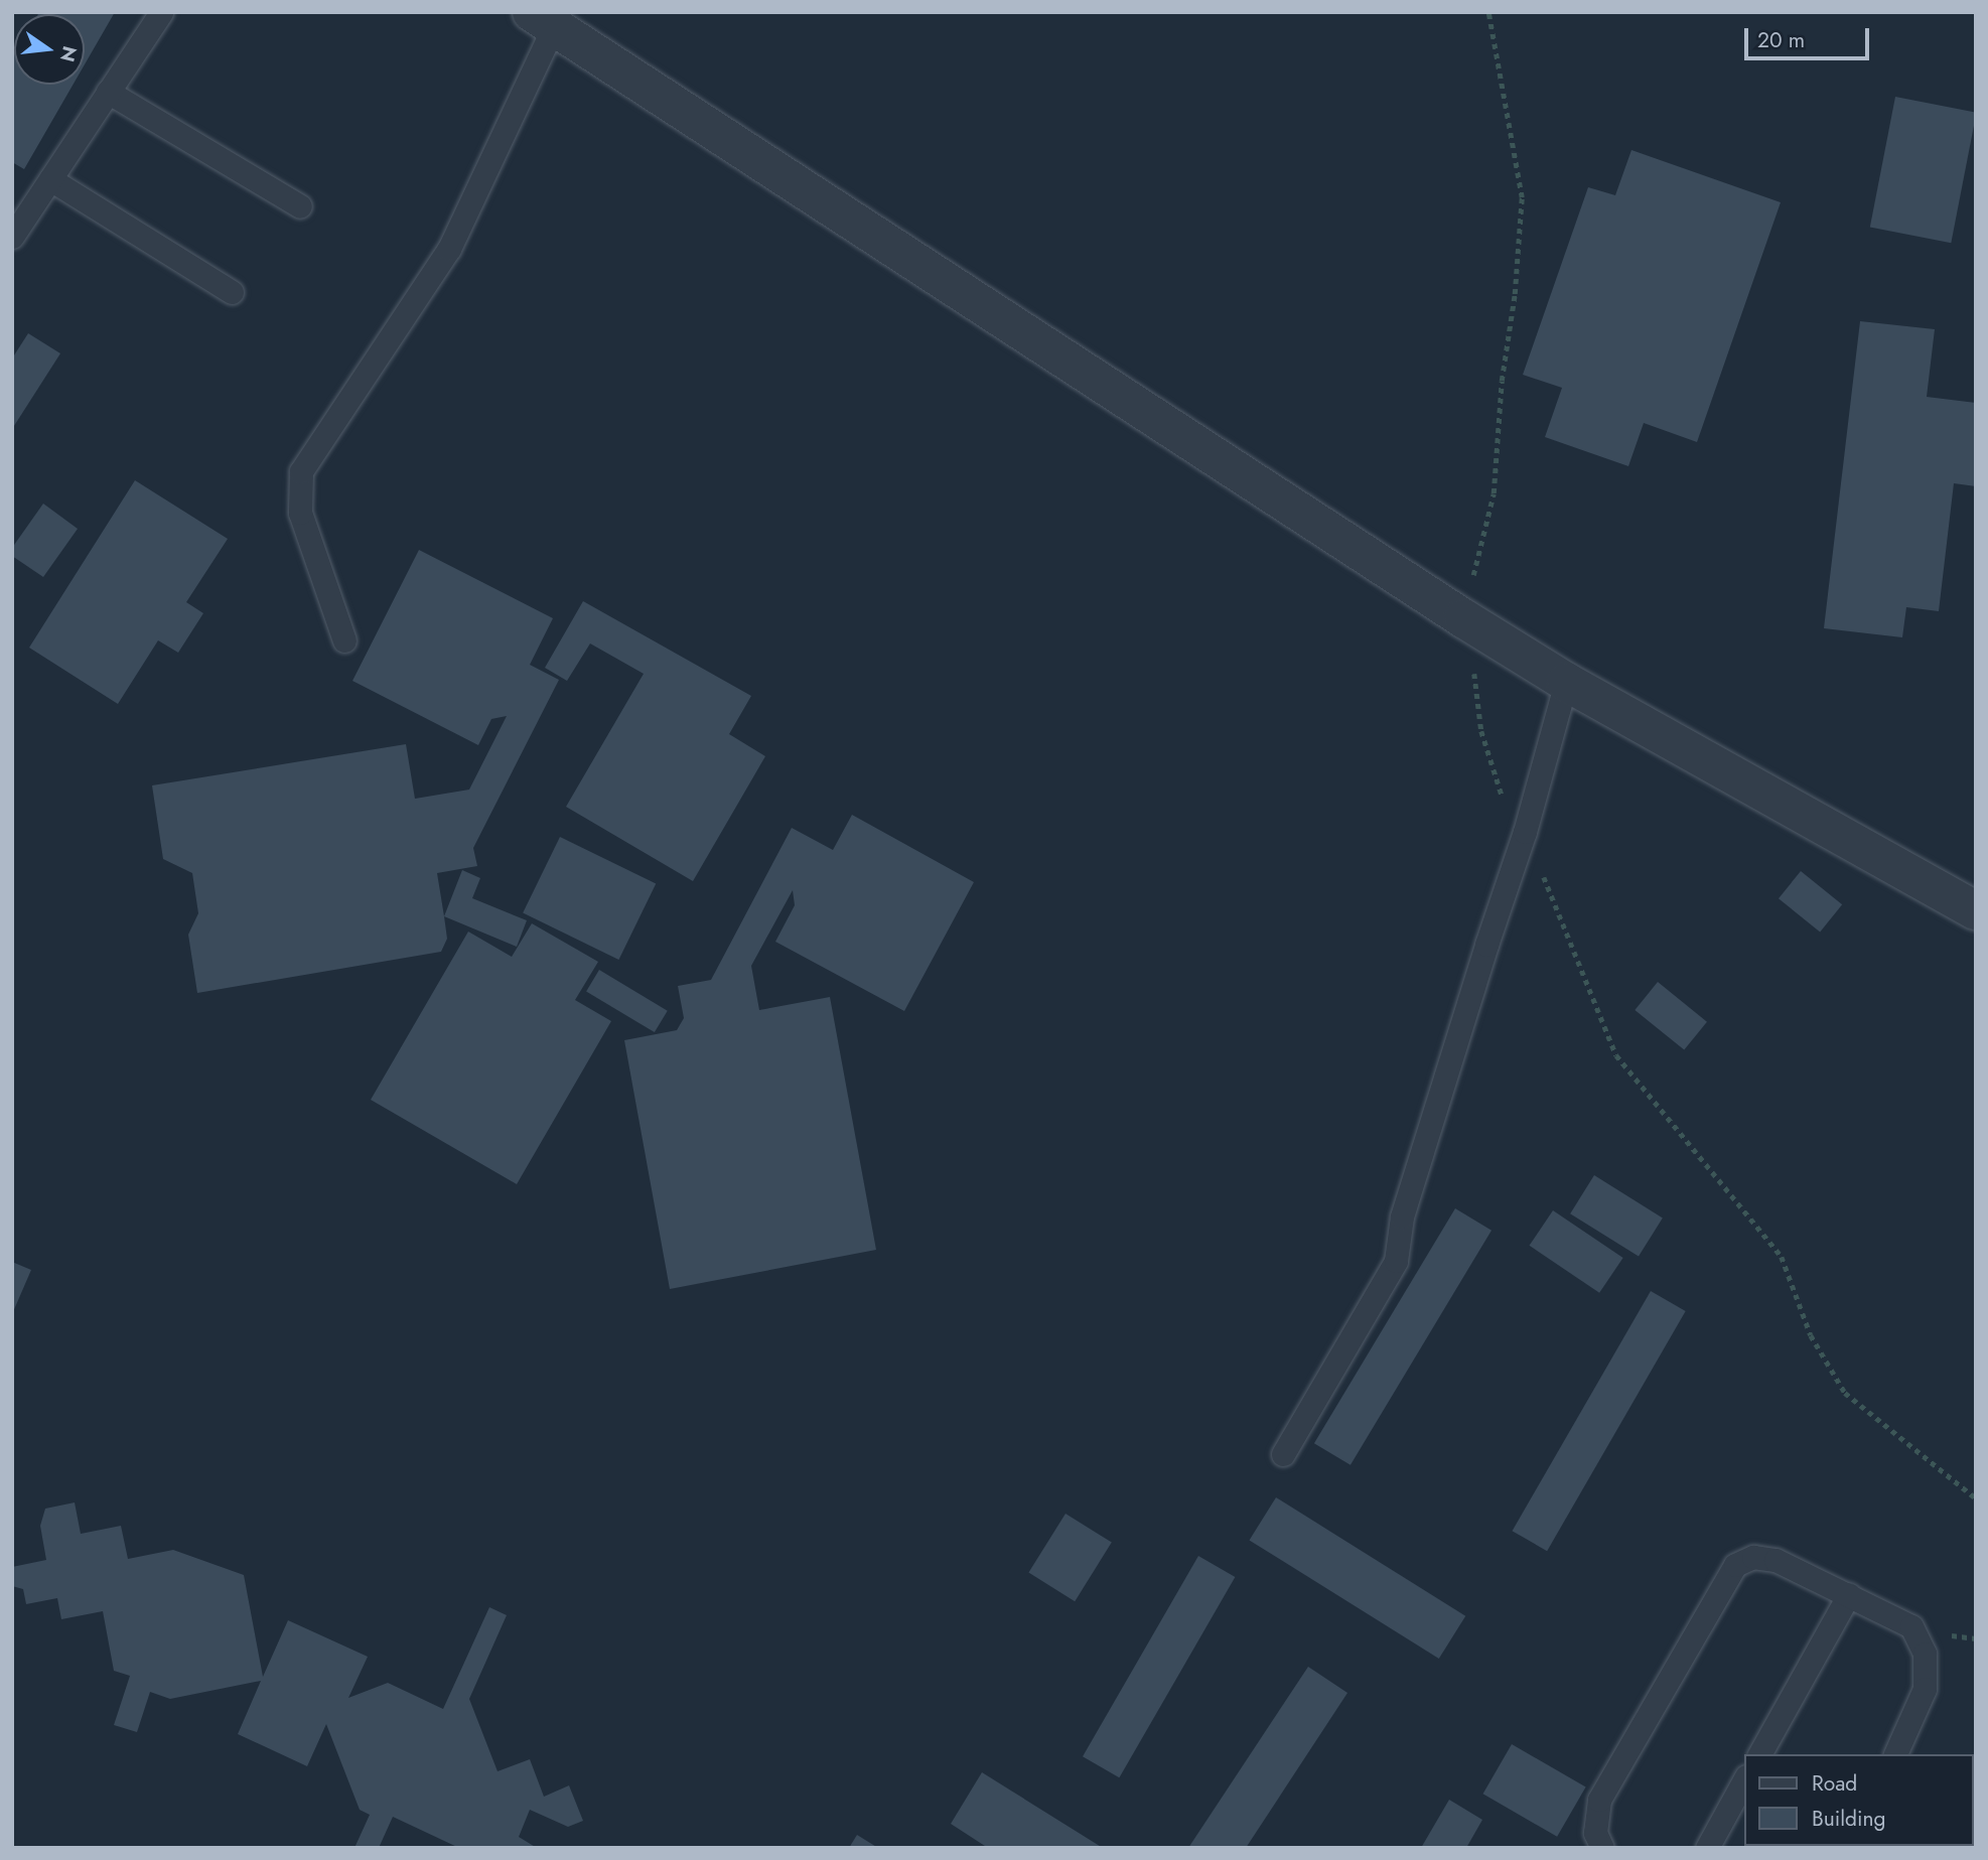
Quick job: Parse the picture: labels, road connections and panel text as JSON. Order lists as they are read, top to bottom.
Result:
{
  "legend": ["Road", "Building"],
  "scale_bar": "20 m",
  "north": "right"
}
